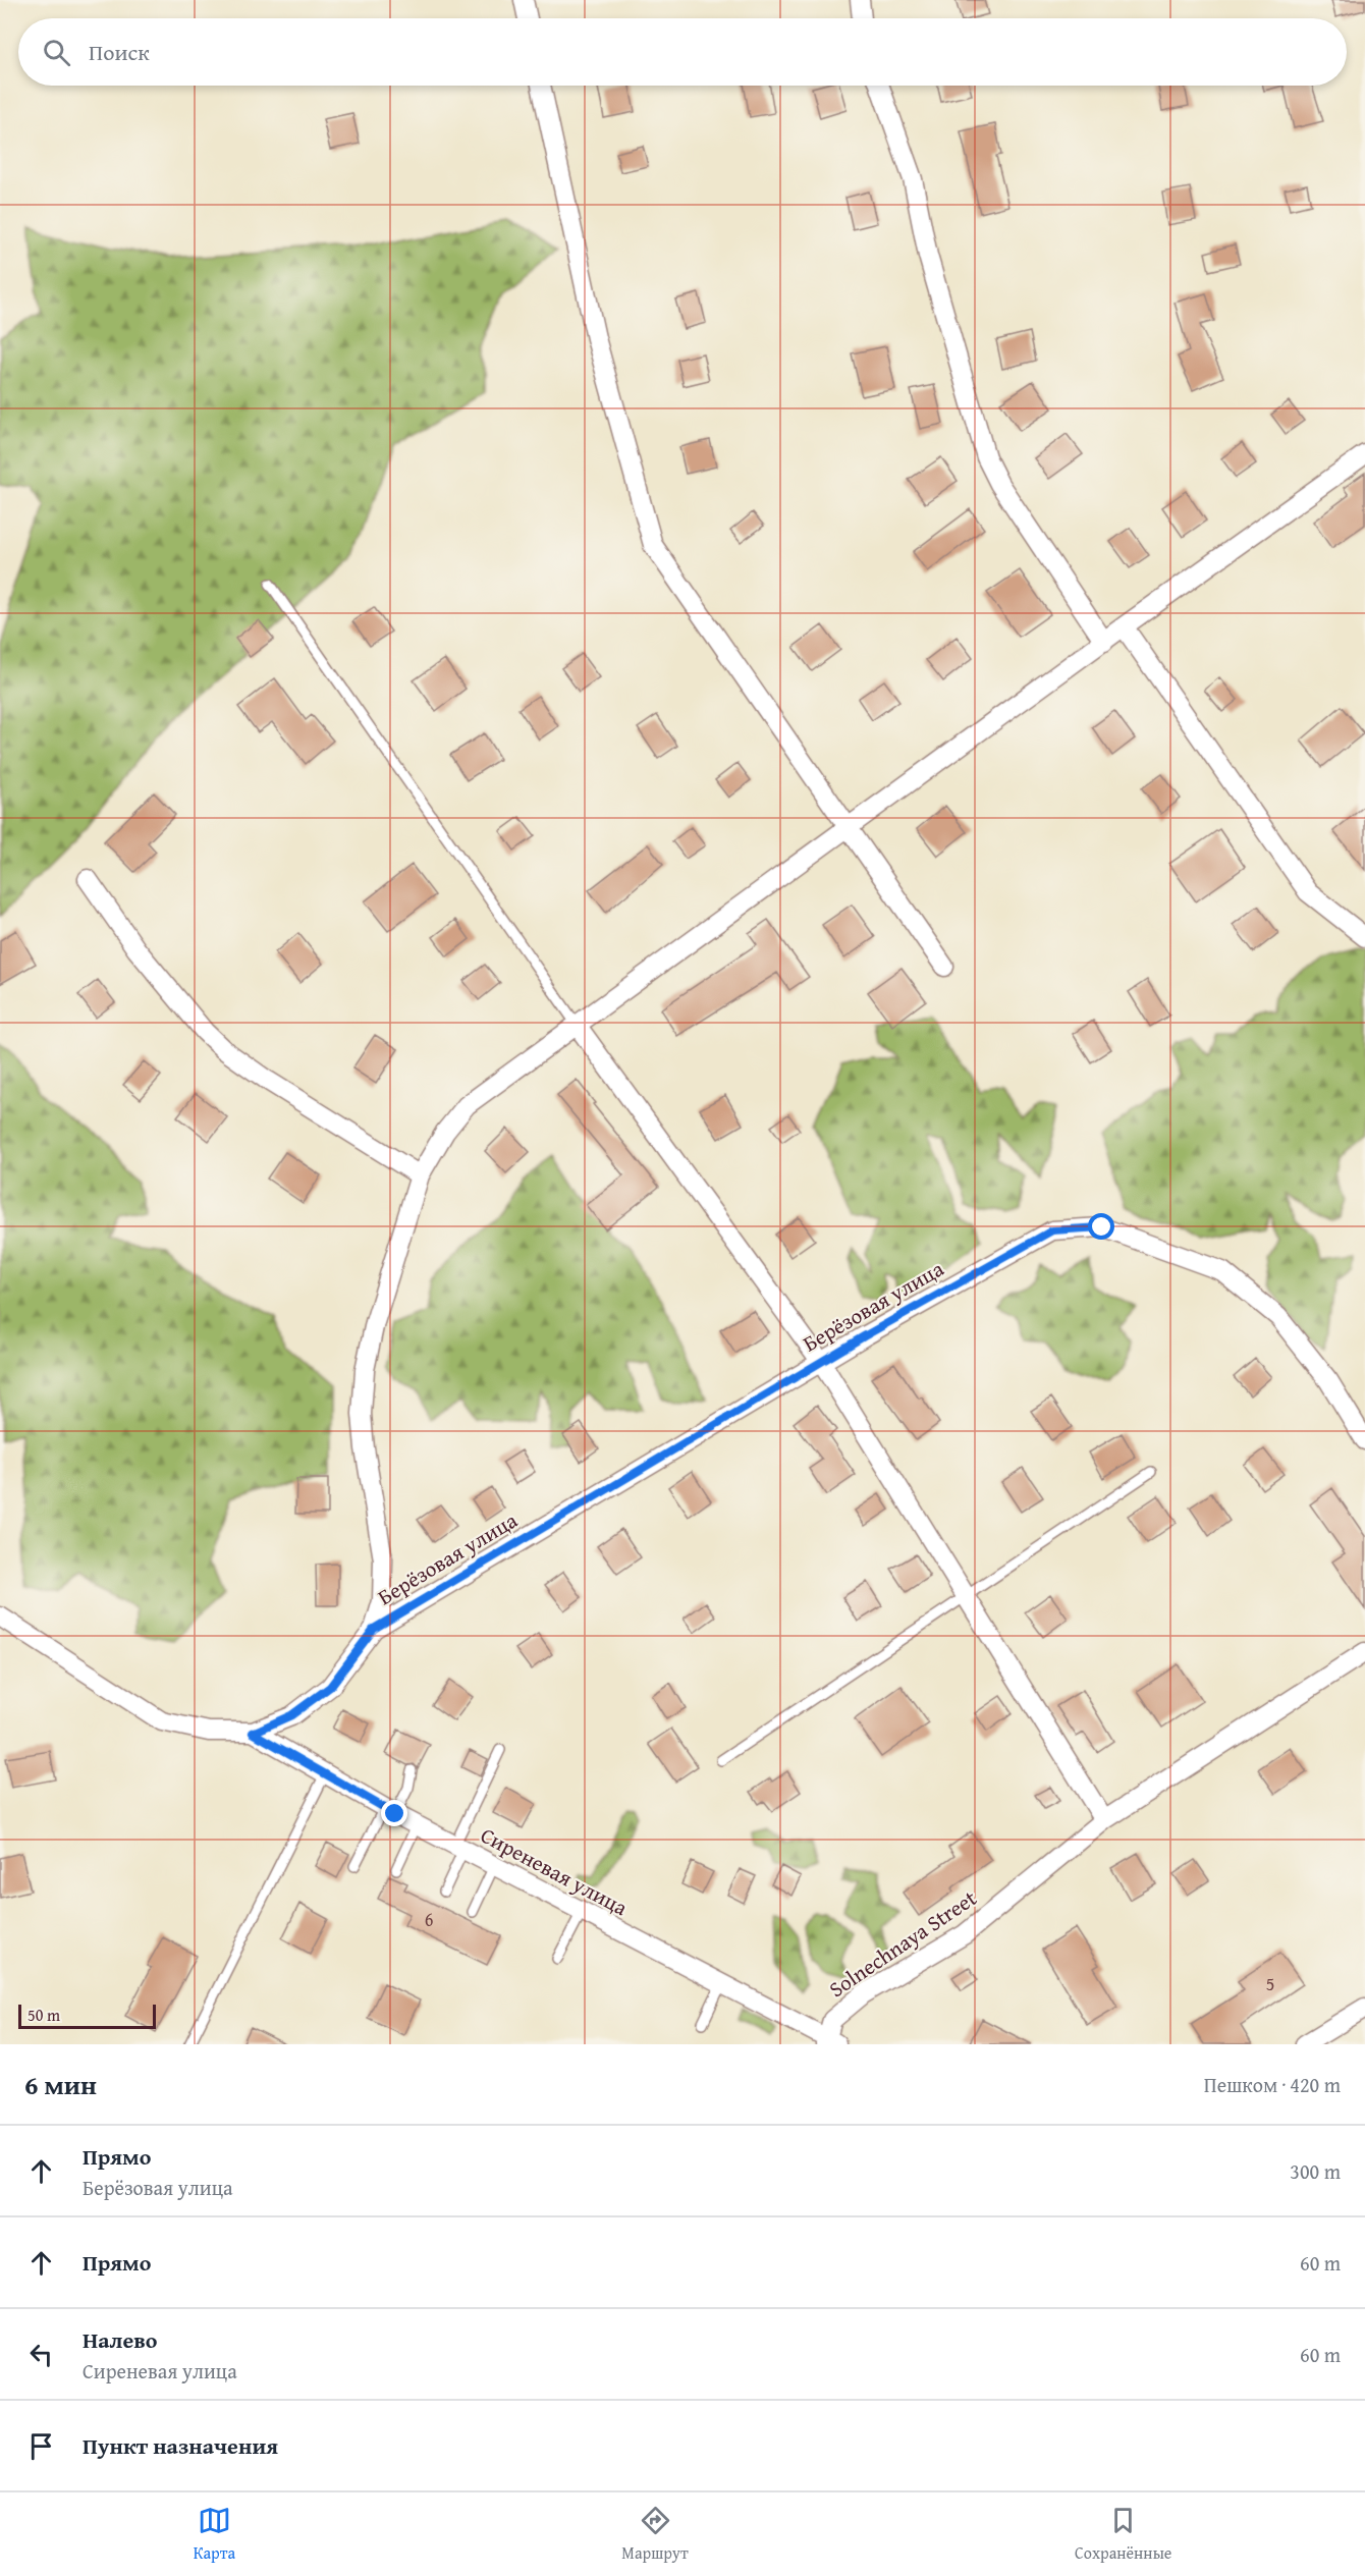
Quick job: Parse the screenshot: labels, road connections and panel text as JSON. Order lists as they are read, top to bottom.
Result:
{
  "streets": {
    "street": ["Берёзовая улица", "Сиреневая улица", "Solnechnaya Street"]
  },
  "crossings": [
    ["Сиреневая улица", "Solnechnaya Street"]
  ],
  "house_numbers": ["6", "5"],
  "scale_bar": "50 m",
  "page": {
    "search": "Поиск",
    "scale": "50 m",
    "heading": ["6 мин", "Пешком · 420 m"],
    "list": [
      ["Прямо", "Берёзовая улица", "300 m"],
      ["Прямо", "60 m"],
      ["Налево", "Сиреневая улица", "60 m"],
      "Пункт назначения"
    ],
    "nav": ["Карта", "Маршрут", "Сохранённые"]
  }
}
